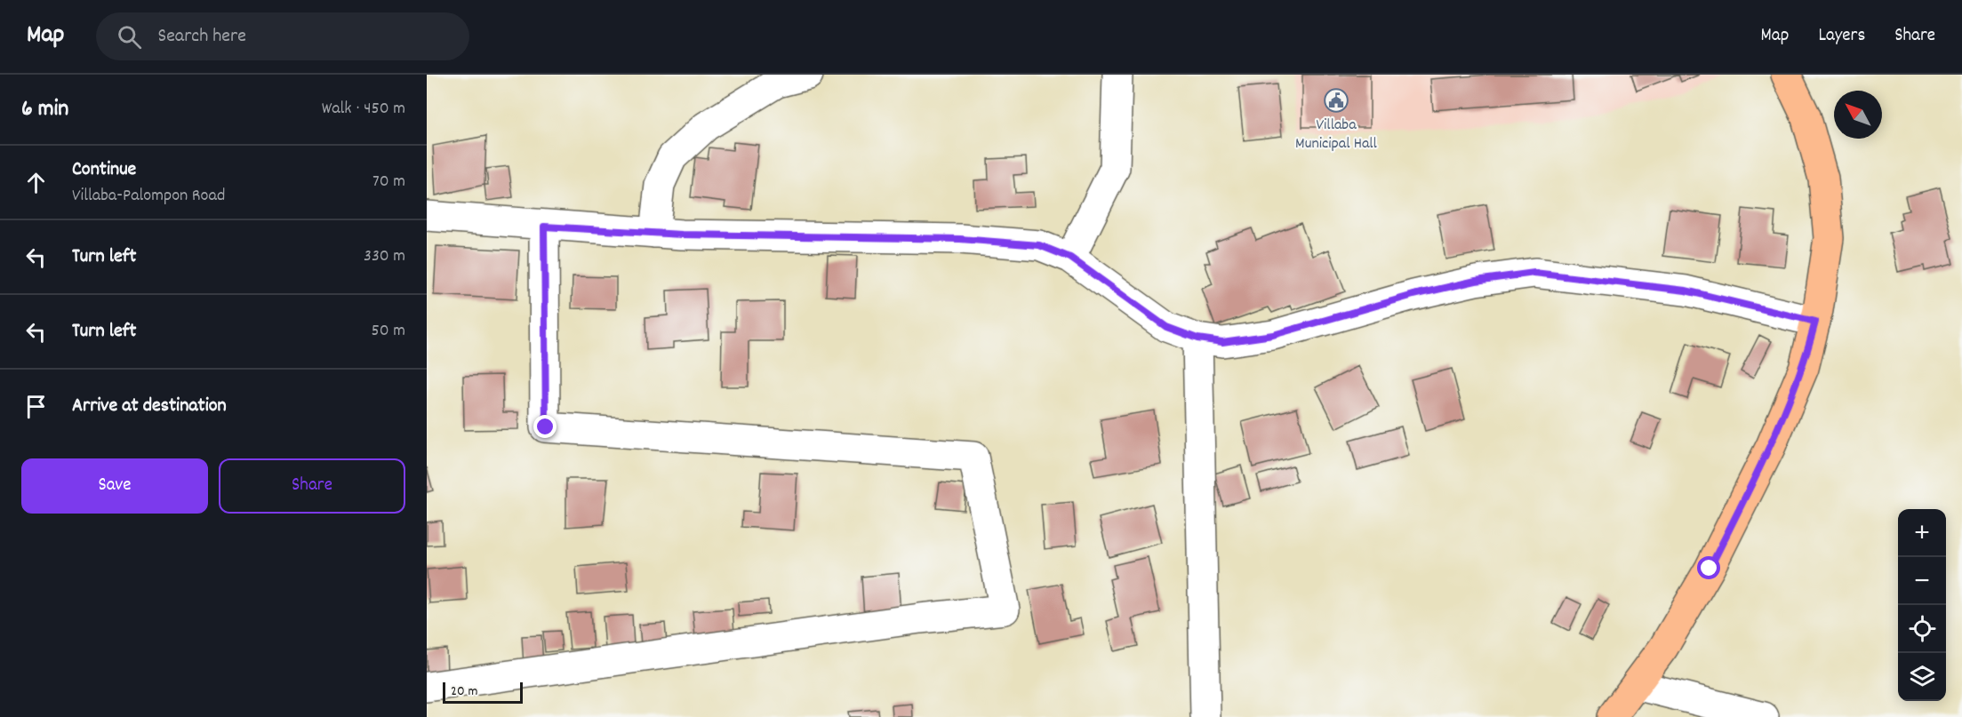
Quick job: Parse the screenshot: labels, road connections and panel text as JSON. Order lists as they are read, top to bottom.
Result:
{
  "places": {
    "public building": ["Villaba Municipal Hall"]
  },
  "scale_bar": "20 m",
  "north": "top left",
  "page": {
    "header": "Map",
    "search": "Search here",
    "nav": ["Map", "Layers", "Share"],
    "heading": ["6 min", "Walk · 450 m"],
    "list": [
      ["Continue", "Villaba-Palompon Road", "70 m"],
      ["Turn left", "330 m"],
      ["Turn left", "50 m"],
      "Arrive at destination"
    ],
    "buttons": ["Save", "Share"],
    "map_buttons": ["+", "−"],
    "scale": "20 m"
  }
}
